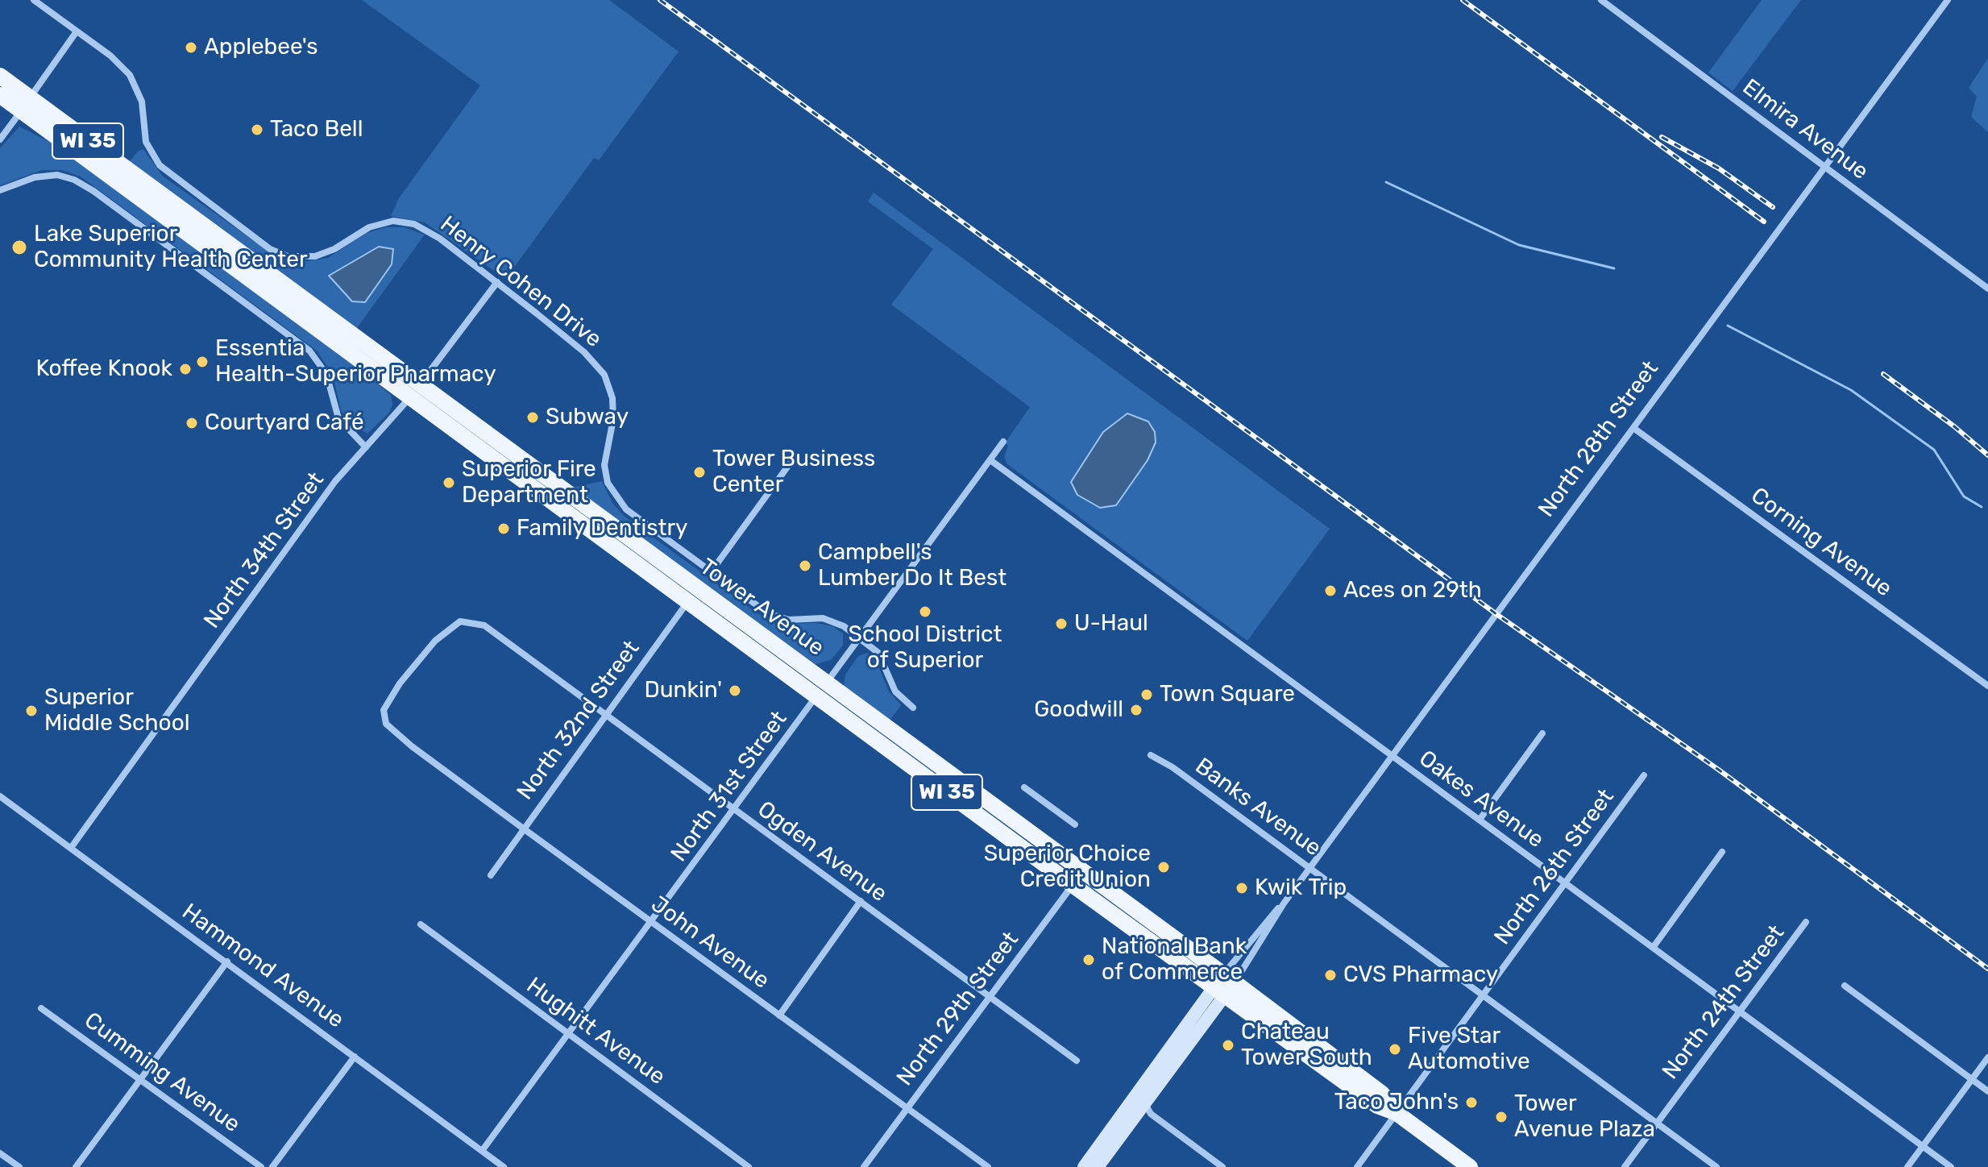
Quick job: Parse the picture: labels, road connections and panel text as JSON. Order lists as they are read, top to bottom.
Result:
{
  "streets": {
    "main road": ["WI 35", "North 28th Street", "Tower Avenue"],
    "street": [
      "Elmira Avenue",
      "Henry Cohen Drive",
      "Corning Avenue",
      "North 34th Street",
      "North 32nd Street",
      "North 31st Street",
      "Oakes Avenue",
      "Banks Avenue",
      "Ogden Avenue",
      "North 26th Street",
      "John Avenue",
      "Hammond Avenue",
      "North 24th Street",
      "North 29th Street",
      "Hughitt Avenue",
      "Cumming Avenue"
    ]
  },
  "crossings": [
    ["Elmira Avenue", "North 28th Street"],
    ["Henry Cohen Drive", "North 34th Street"],
    ["Henry Cohen Drive", "North 31st Street"],
    ["North 28th Street", "Corning Avenue"],
    ["North 28th Street", "Tower Avenue"],
    ["North 28th Street", "Oakes Avenue"],
    ["North 28th Street", "Banks Avenue"],
    ["North 34th Street", "Tower Avenue"],
    ["North 34th Street", "Hammond Avenue"],
    ["Tower Avenue", "North 32nd Street"],
    ["Tower Avenue", "North 31st Street"],
    ["Tower Avenue", "North 26th Street"],
    ["Tower Avenue", "North 29th Street"],
    ["North 32nd Street", "Ogden Avenue"],
    ["North 32nd Street", "John Avenue"],
    ["North 31st Street", "Oakes Avenue"],
    ["North 31st Street", "Ogden Avenue"],
    ["North 31st Street", "John Avenue"],
    ["North 31st Street", "Hammond Avenue"],
    ["North 31st Street", "Hughitt Avenue"],
    ["Oakes Avenue", "North 26th Street"],
    ["Oakes Avenue", "North 24th Street"],
    ["Banks Avenue", "North 26th Street"],
    ["Banks Avenue", "North 24th Street"],
    ["Ogden Avenue", "John Avenue"],
    ["Ogden Avenue", "North 29th Street"],
    ["John Avenue", "North 29th Street"]
  ],
  "places": [
    "Applebee's",
    "Taco Bell",
    "Lake Superior Community Health Center",
    "Essentia Health-Superior Pharmacy",
    "Koffee Knook",
    "Subway",
    "Courtyard Café",
    "Tower Business Center",
    "Superior Fire Department",
    "Family Dentistry",
    "Campbell's Lumber Do It Best",
    "Aces on 29th",
    "School District of Superior",
    "U-Haul",
    "Dunkin'",
    "Town Square",
    "Goodwill",
    "Superior Middle School",
    "Superior Choice Credit Union",
    "Kwik Trip",
    "National Bank of Commerce",
    "CVS Pharmacy",
    "Chateau Tower South",
    "Five Star Automotive",
    "Taco John's",
    "Tower Avenue Plaza"
  ]
}
